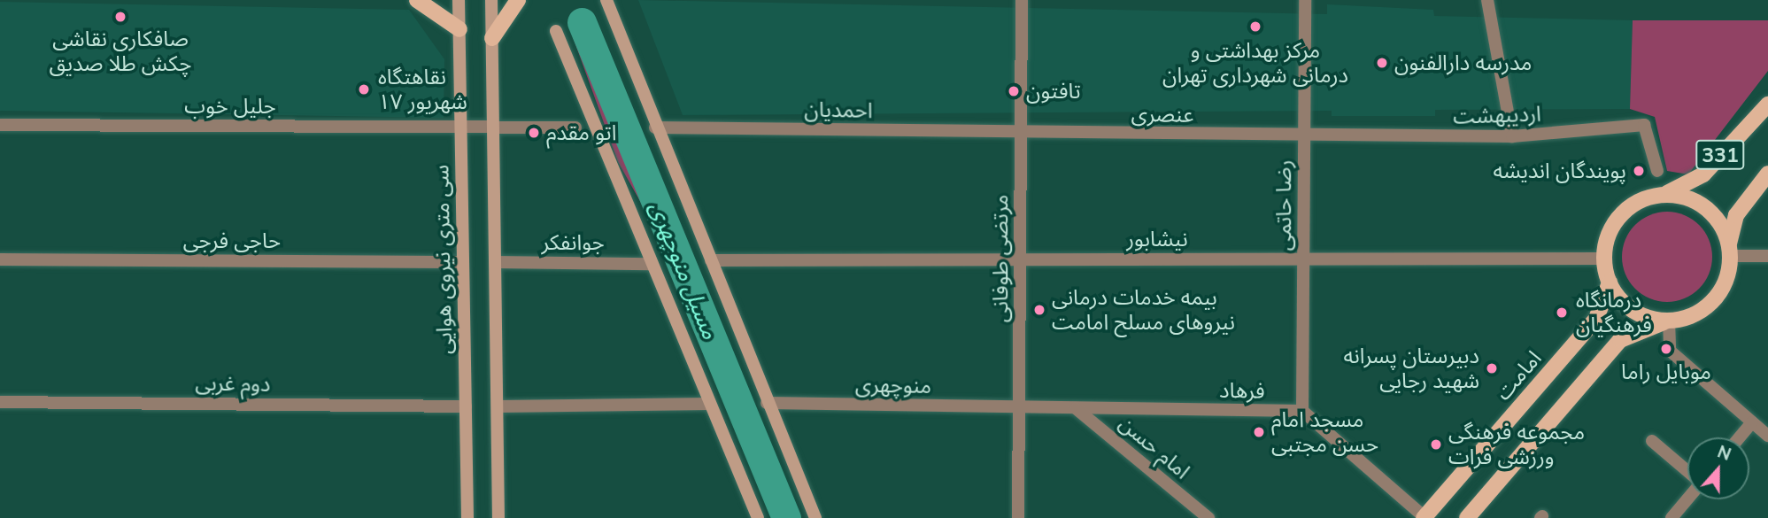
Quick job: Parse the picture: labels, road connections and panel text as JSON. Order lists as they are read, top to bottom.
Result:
{
  "streets": {
    "main road": ["331", "سی متری نیروی هوایی", "امامت"],
    "street": [
      "جلیل خوب",
      "احمدیان",
      "عنصری",
      "اردیبهشت",
      "رضا حاتمی",
      "نیشابور",
      "حاجی فرجی",
      "جوانفکر",
      "مرتضی طوفانی",
      "دوم غربی",
      "منوچهری",
      "فرهاد",
      "امام حسن"
    ]
  },
  "crossings": [
    ["جلیل خوب", "سی متری نیروی هوایی"],
    ["احمدیان", "عنصری"],
    ["احمدیان", "مرتضی طوفانی"],
    ["عنصری", "اردیبهشت"],
    ["عنصری", "رضا حاتمی"],
    ["عنصری", "مرتضی طوفانی"],
    ["اردیبهشت", "رضا حاتمی"],
    ["331", "نیشابور"],
    ["331", "امامت"],
    ["رضا حاتمی", "نیشابور"],
    ["رضا حاتمی", "فرهاد"],
    ["نیشابور", "مرتضی طوفانی"],
    ["نیشابور", "امامت"],
    ["حاجی فرجی", "سی متری نیروی هوایی"],
    ["مرتضی طوفانی", "منوچهری"],
    ["مرتضی طوفانی", "فرهاد"],
    ["سی متری نیروی هوایی", "دوم غربی"],
    ["منوچهری", "فرهاد"],
    ["فرهاد", "امام حسن"]
  ],
  "water": ["مسیل منوچهری"],
  "places": [
    "صافکاری نقاشی چکش طلا صدیق",
    "مرکز بهداشتی و درمانی شهرداری تهران",
    "مدرسه دارالفنون",
    "نقاهتگاه ۱۷ شهریور",
    "تافتون",
    "اتو مقدم",
    "پویندگان اندیشه",
    "بیمه خدمات درمانی نیروهای مسلح امامت",
    "درمانگاه فرهنگیان",
    "موبایل راما",
    "دبیرستان پسرانه شهید رجایی",
    "مسجد امام حسن مجتبی",
    "مجموعه فرهنگی ورزشی فرات"
  ],
  "north": "top"
}
